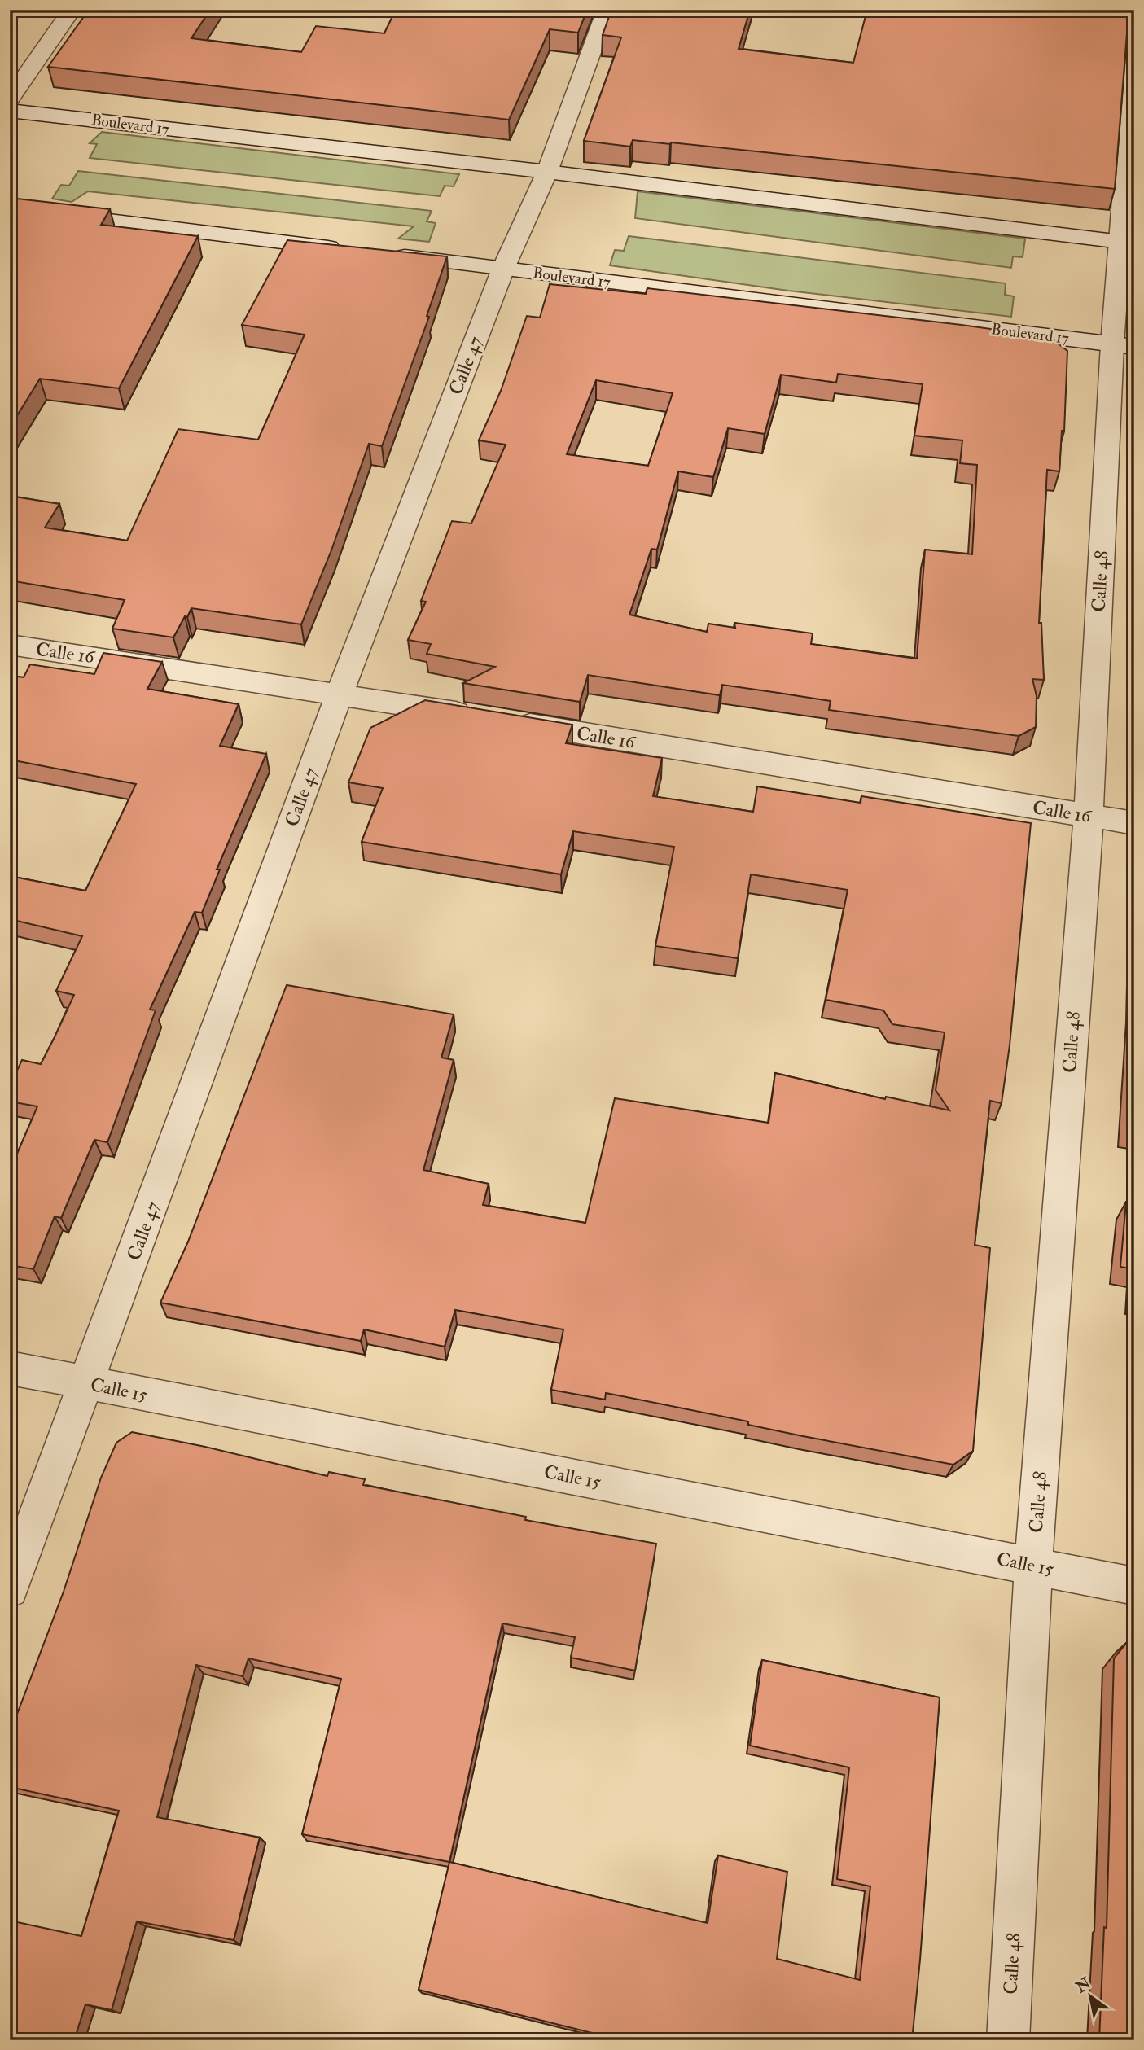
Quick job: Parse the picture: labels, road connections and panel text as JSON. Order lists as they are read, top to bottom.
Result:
{
  "streets": {
    "street": [
      "Boulevard 17",
      "Calle 47",
      "Calle 48",
      "Calle 16",
      "Calle 15"
    ]
  },
  "crossings": [
    ["Boulevard 17", "Calle 47"],
    ["Boulevard 17", "Calle 48"],
    ["Calle 47", "Calle 16"],
    ["Calle 47", "Calle 15"],
    ["Calle 48", "Calle 16"],
    ["Calle 48", "Calle 15"]
  ],
  "north": "top left"
}
